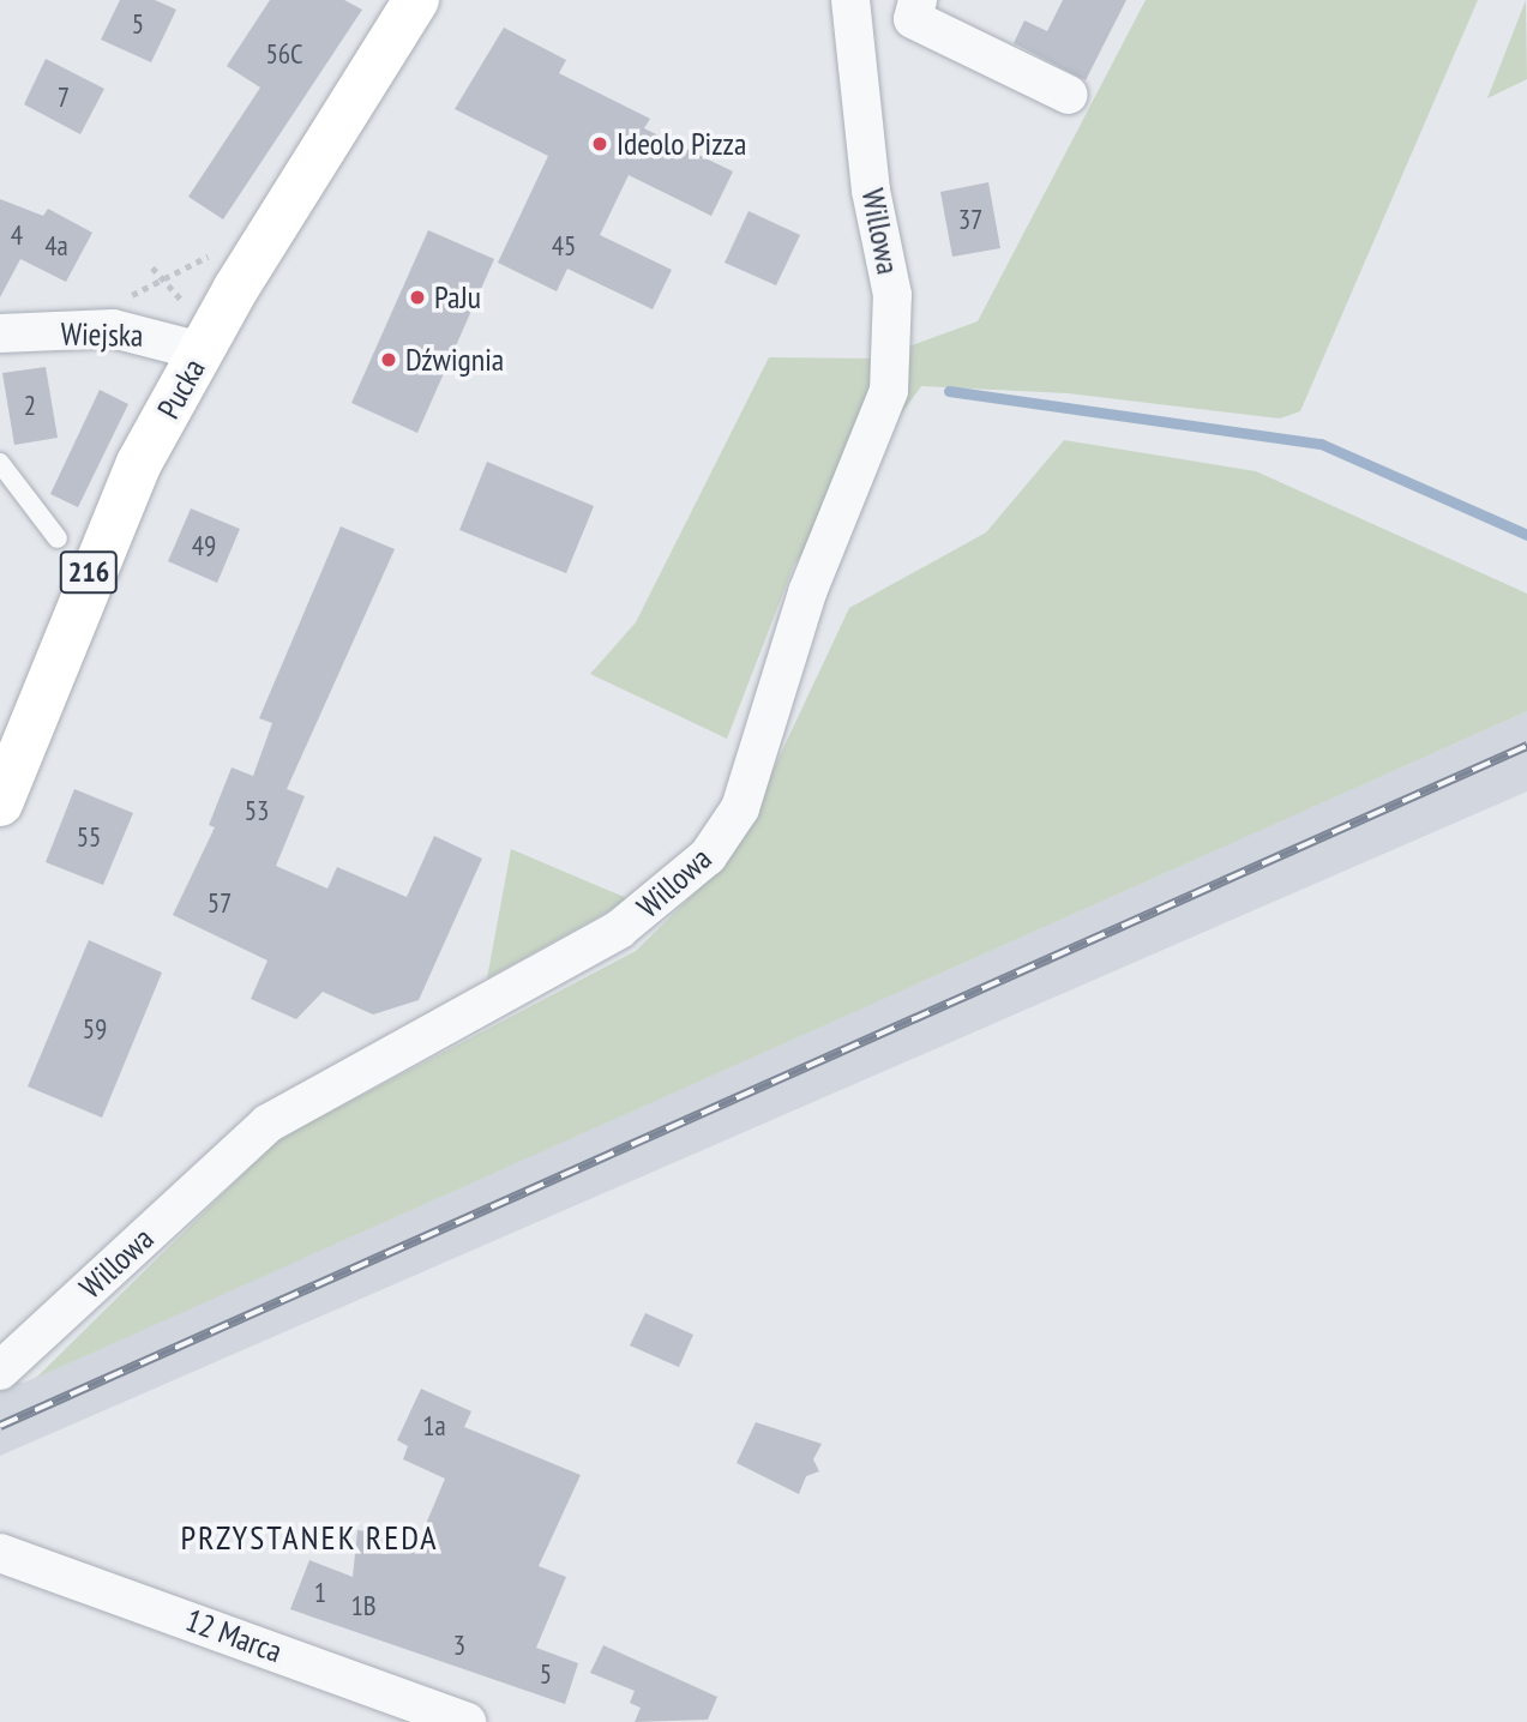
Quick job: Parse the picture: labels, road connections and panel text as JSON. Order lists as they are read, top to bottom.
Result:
{
  "streets": {
    "main road": ["Pucka", "216"],
    "street": ["Willowa", "Wiejska", "12 Marca"]
  },
  "crossings": [
    ["Wiejska", "Pucka"]
  ],
  "districts": ["PRZYSTANEK REDA"],
  "places": ["Ideolo Pizza", "PaJu", "Dźwignia"],
  "house_numbers": [
    "5",
    "56C",
    "7",
    "37",
    "4",
    "4a",
    "45",
    "2",
    "49",
    "53",
    "55",
    "57",
    "59",
    "1a",
    "1",
    "1B",
    "3",
    "5"
  ]
}
